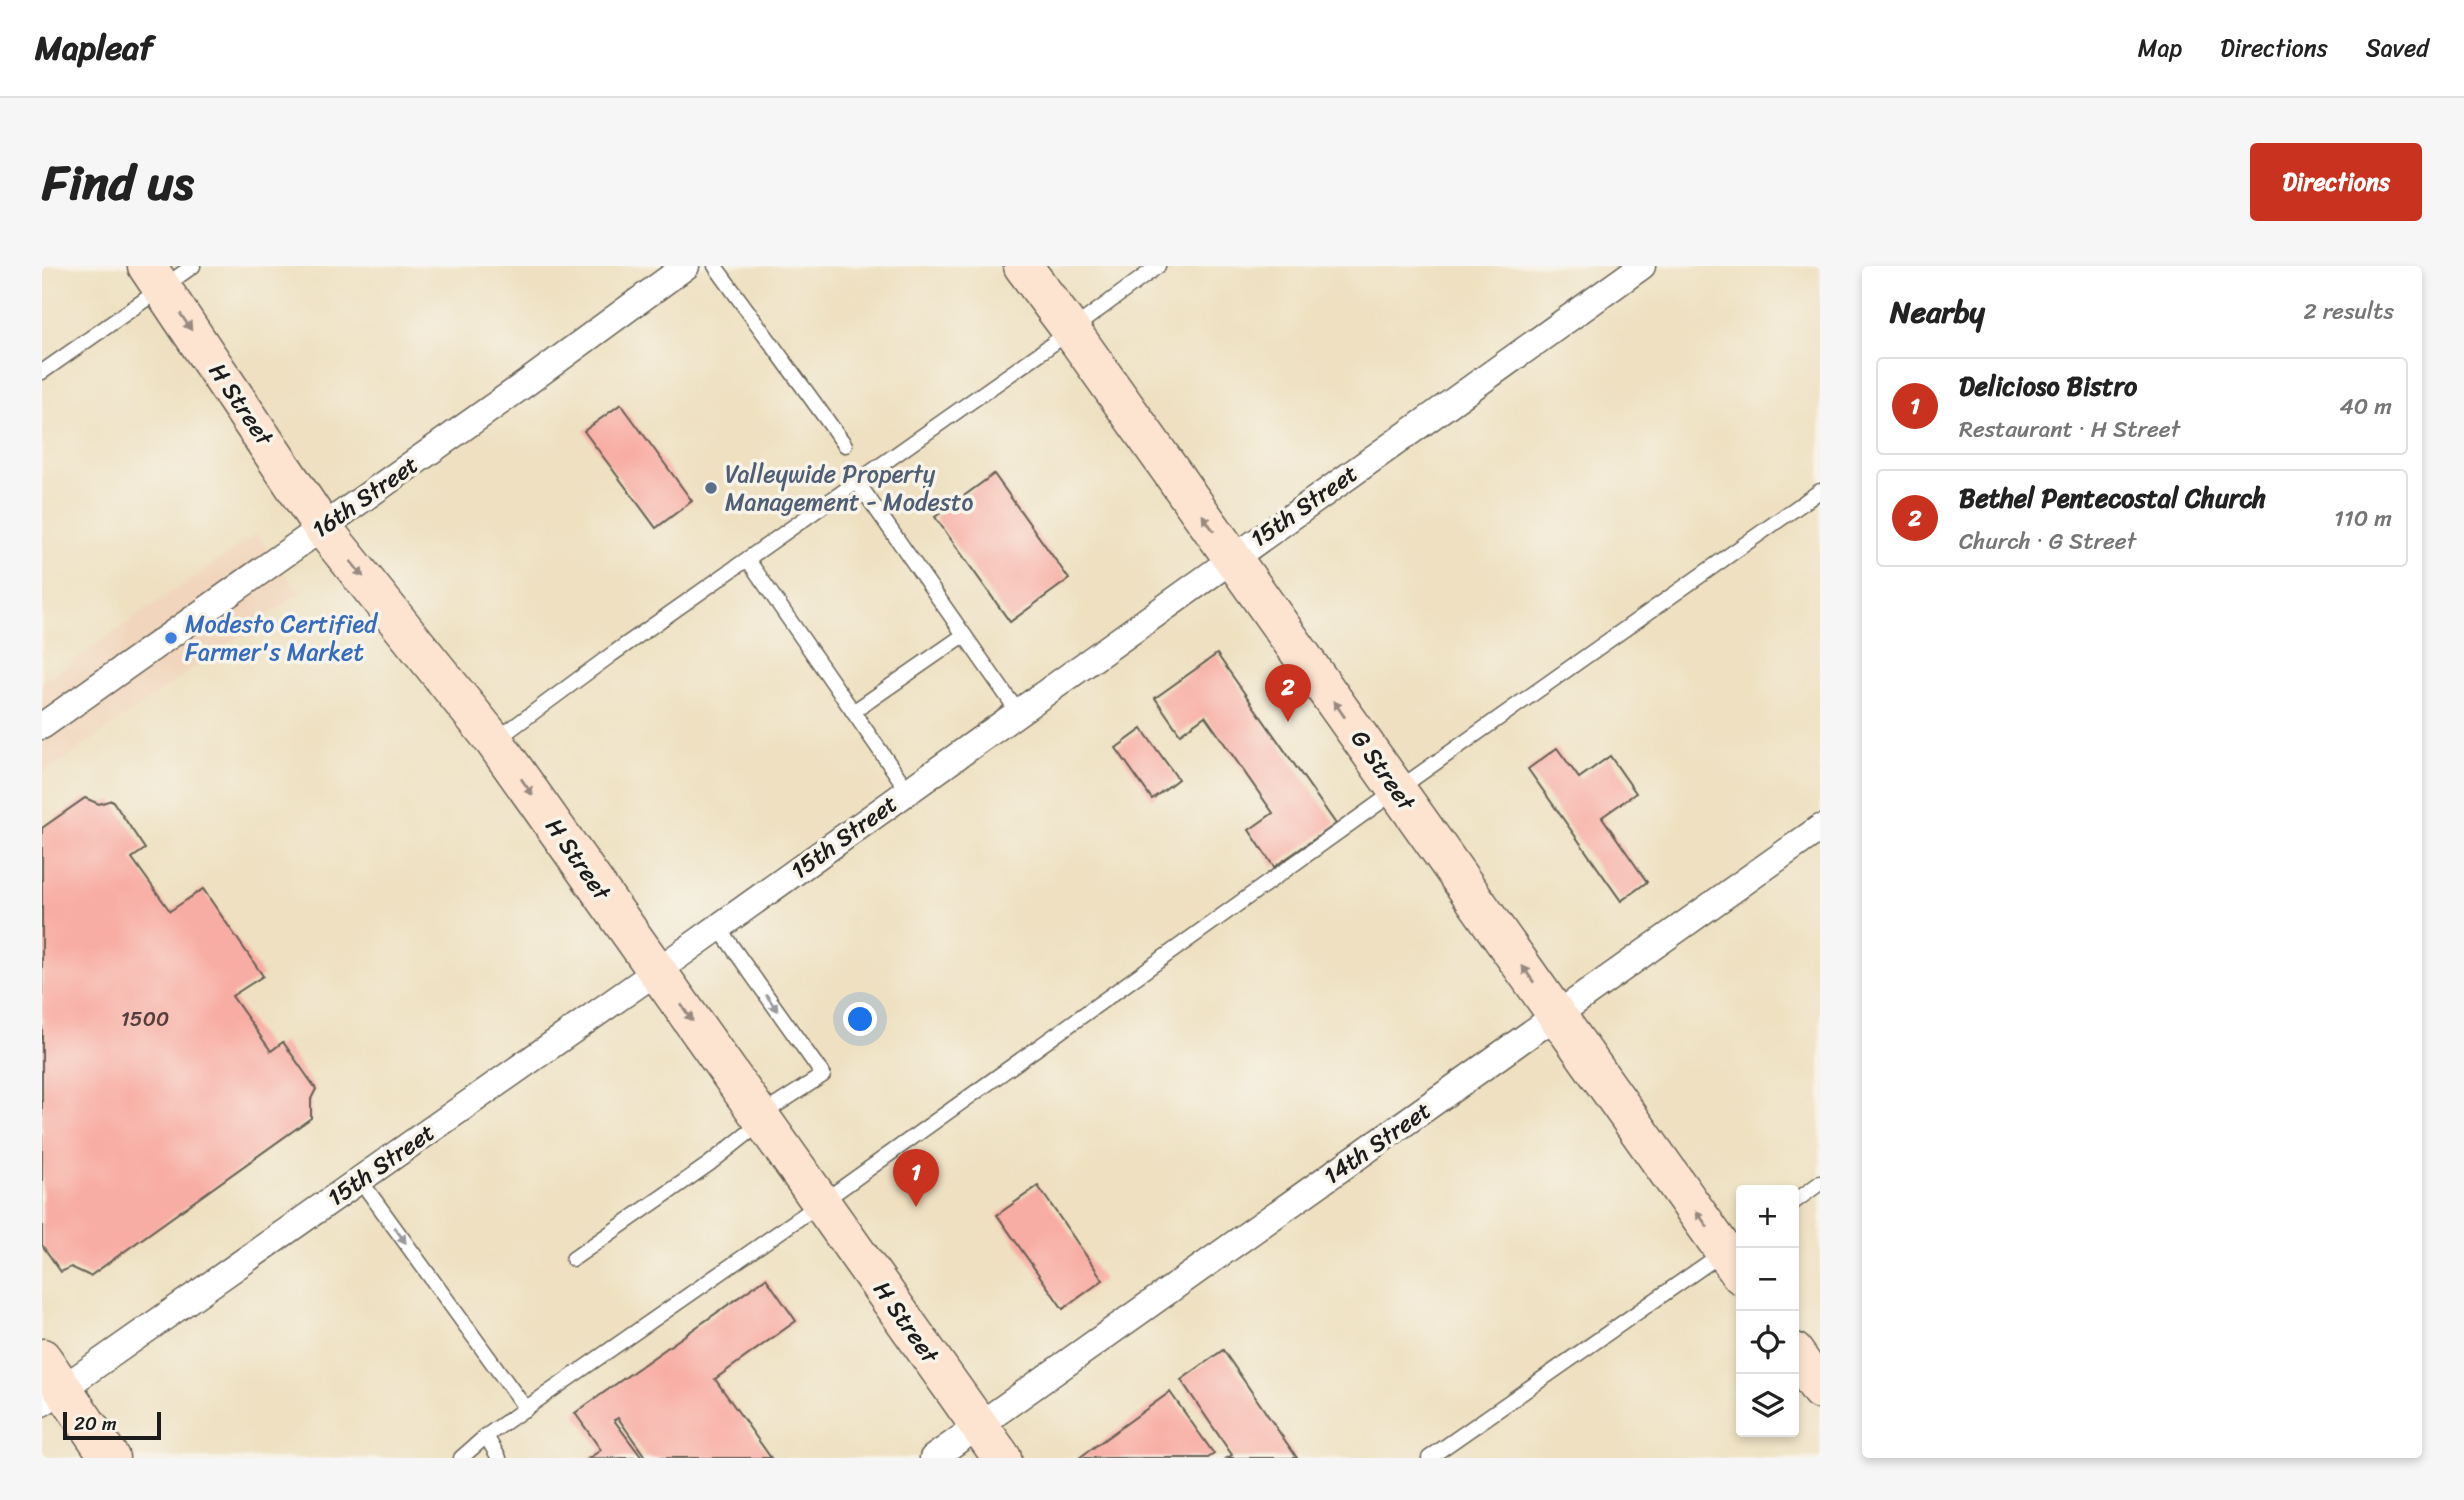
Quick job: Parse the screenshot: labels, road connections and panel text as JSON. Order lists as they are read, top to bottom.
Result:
{
  "streets": {
    "main road": ["H Street", "G Street"],
    "street": ["16th Street", "15th Street", "14th Street"]
  },
  "crossings": [
    ["H Street", "16th Street"],
    ["H Street", "15th Street"],
    ["H Street", "14th Street"],
    ["15th Street", "G Street"],
    ["G Street", "14th Street"]
  ],
  "one_way": ["H Street", "G Street"],
  "places": ["Valleywide Property Management - Modesto", "Modesto Certified Farmer's Market"],
  "house_numbers": ["1500"],
  "scale_bar": "20 m",
  "page": {
    "header": "Mapleaf",
    "nav": ["Map", "Directions", "Saved"],
    "title": "Find us",
    "buttons": "Directions",
    "heading": ["Nearby", "2 results"],
    "list": [
      {
        "mark": "1",
        "name": "Delicioso Bistro",
        "note": "Restaurant · H Street",
        "value": "40 m"
      },
      {
        "mark": "2",
        "name": "Bethel Pentecostal Church",
        "note": "Church · G Street",
        "value": "110 m"
      }
    ],
    "pins": ["2", "1"],
    "map_buttons": ["+", "−"],
    "scale": "20 m"
  }
}
